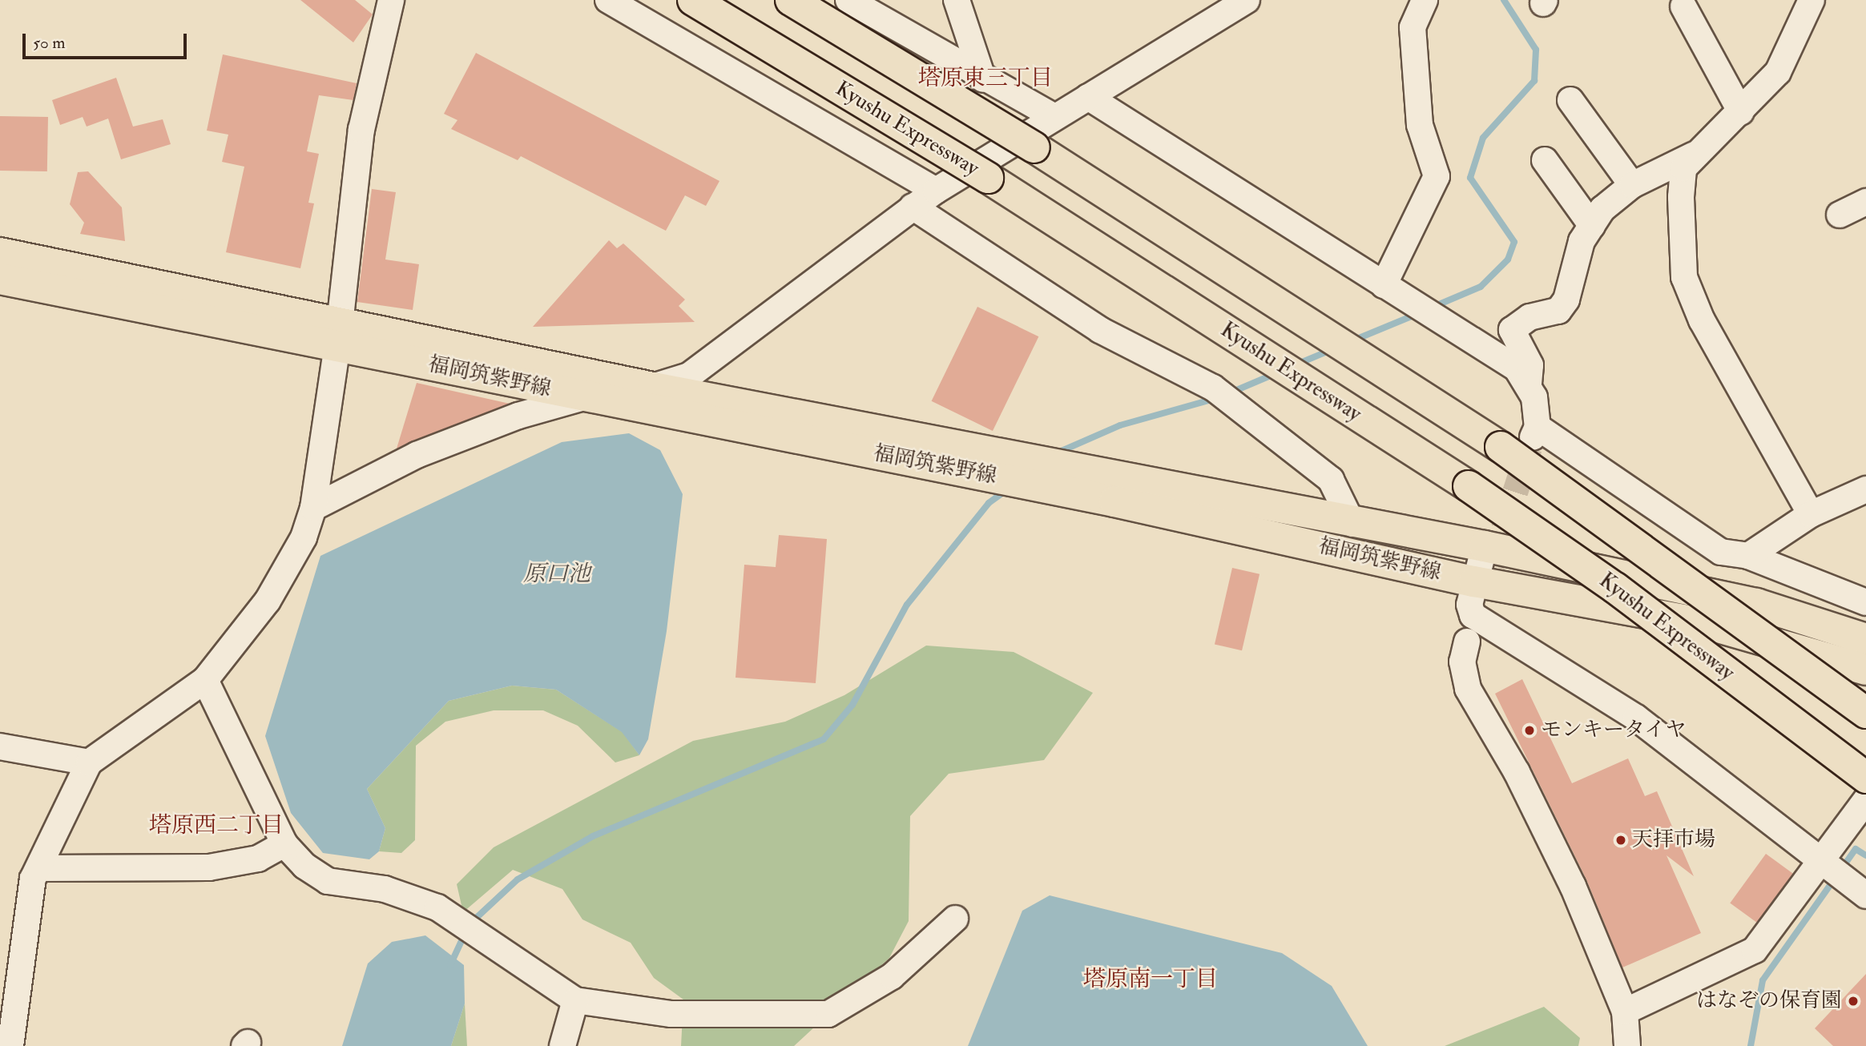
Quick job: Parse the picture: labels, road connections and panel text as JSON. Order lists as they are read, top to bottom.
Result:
{
  "streets": {
    "main road": ["Kyushu Expressway", "福岡筑紫野線"]
  },
  "districts": ["塔原東三丁目", "塔原西二丁目", "塔原南一丁目"],
  "water": ["原口池"],
  "places": ["モンキータイヤ", "天拝市場", "はなぞの保育園"],
  "scale_bar": "50 m"
}
